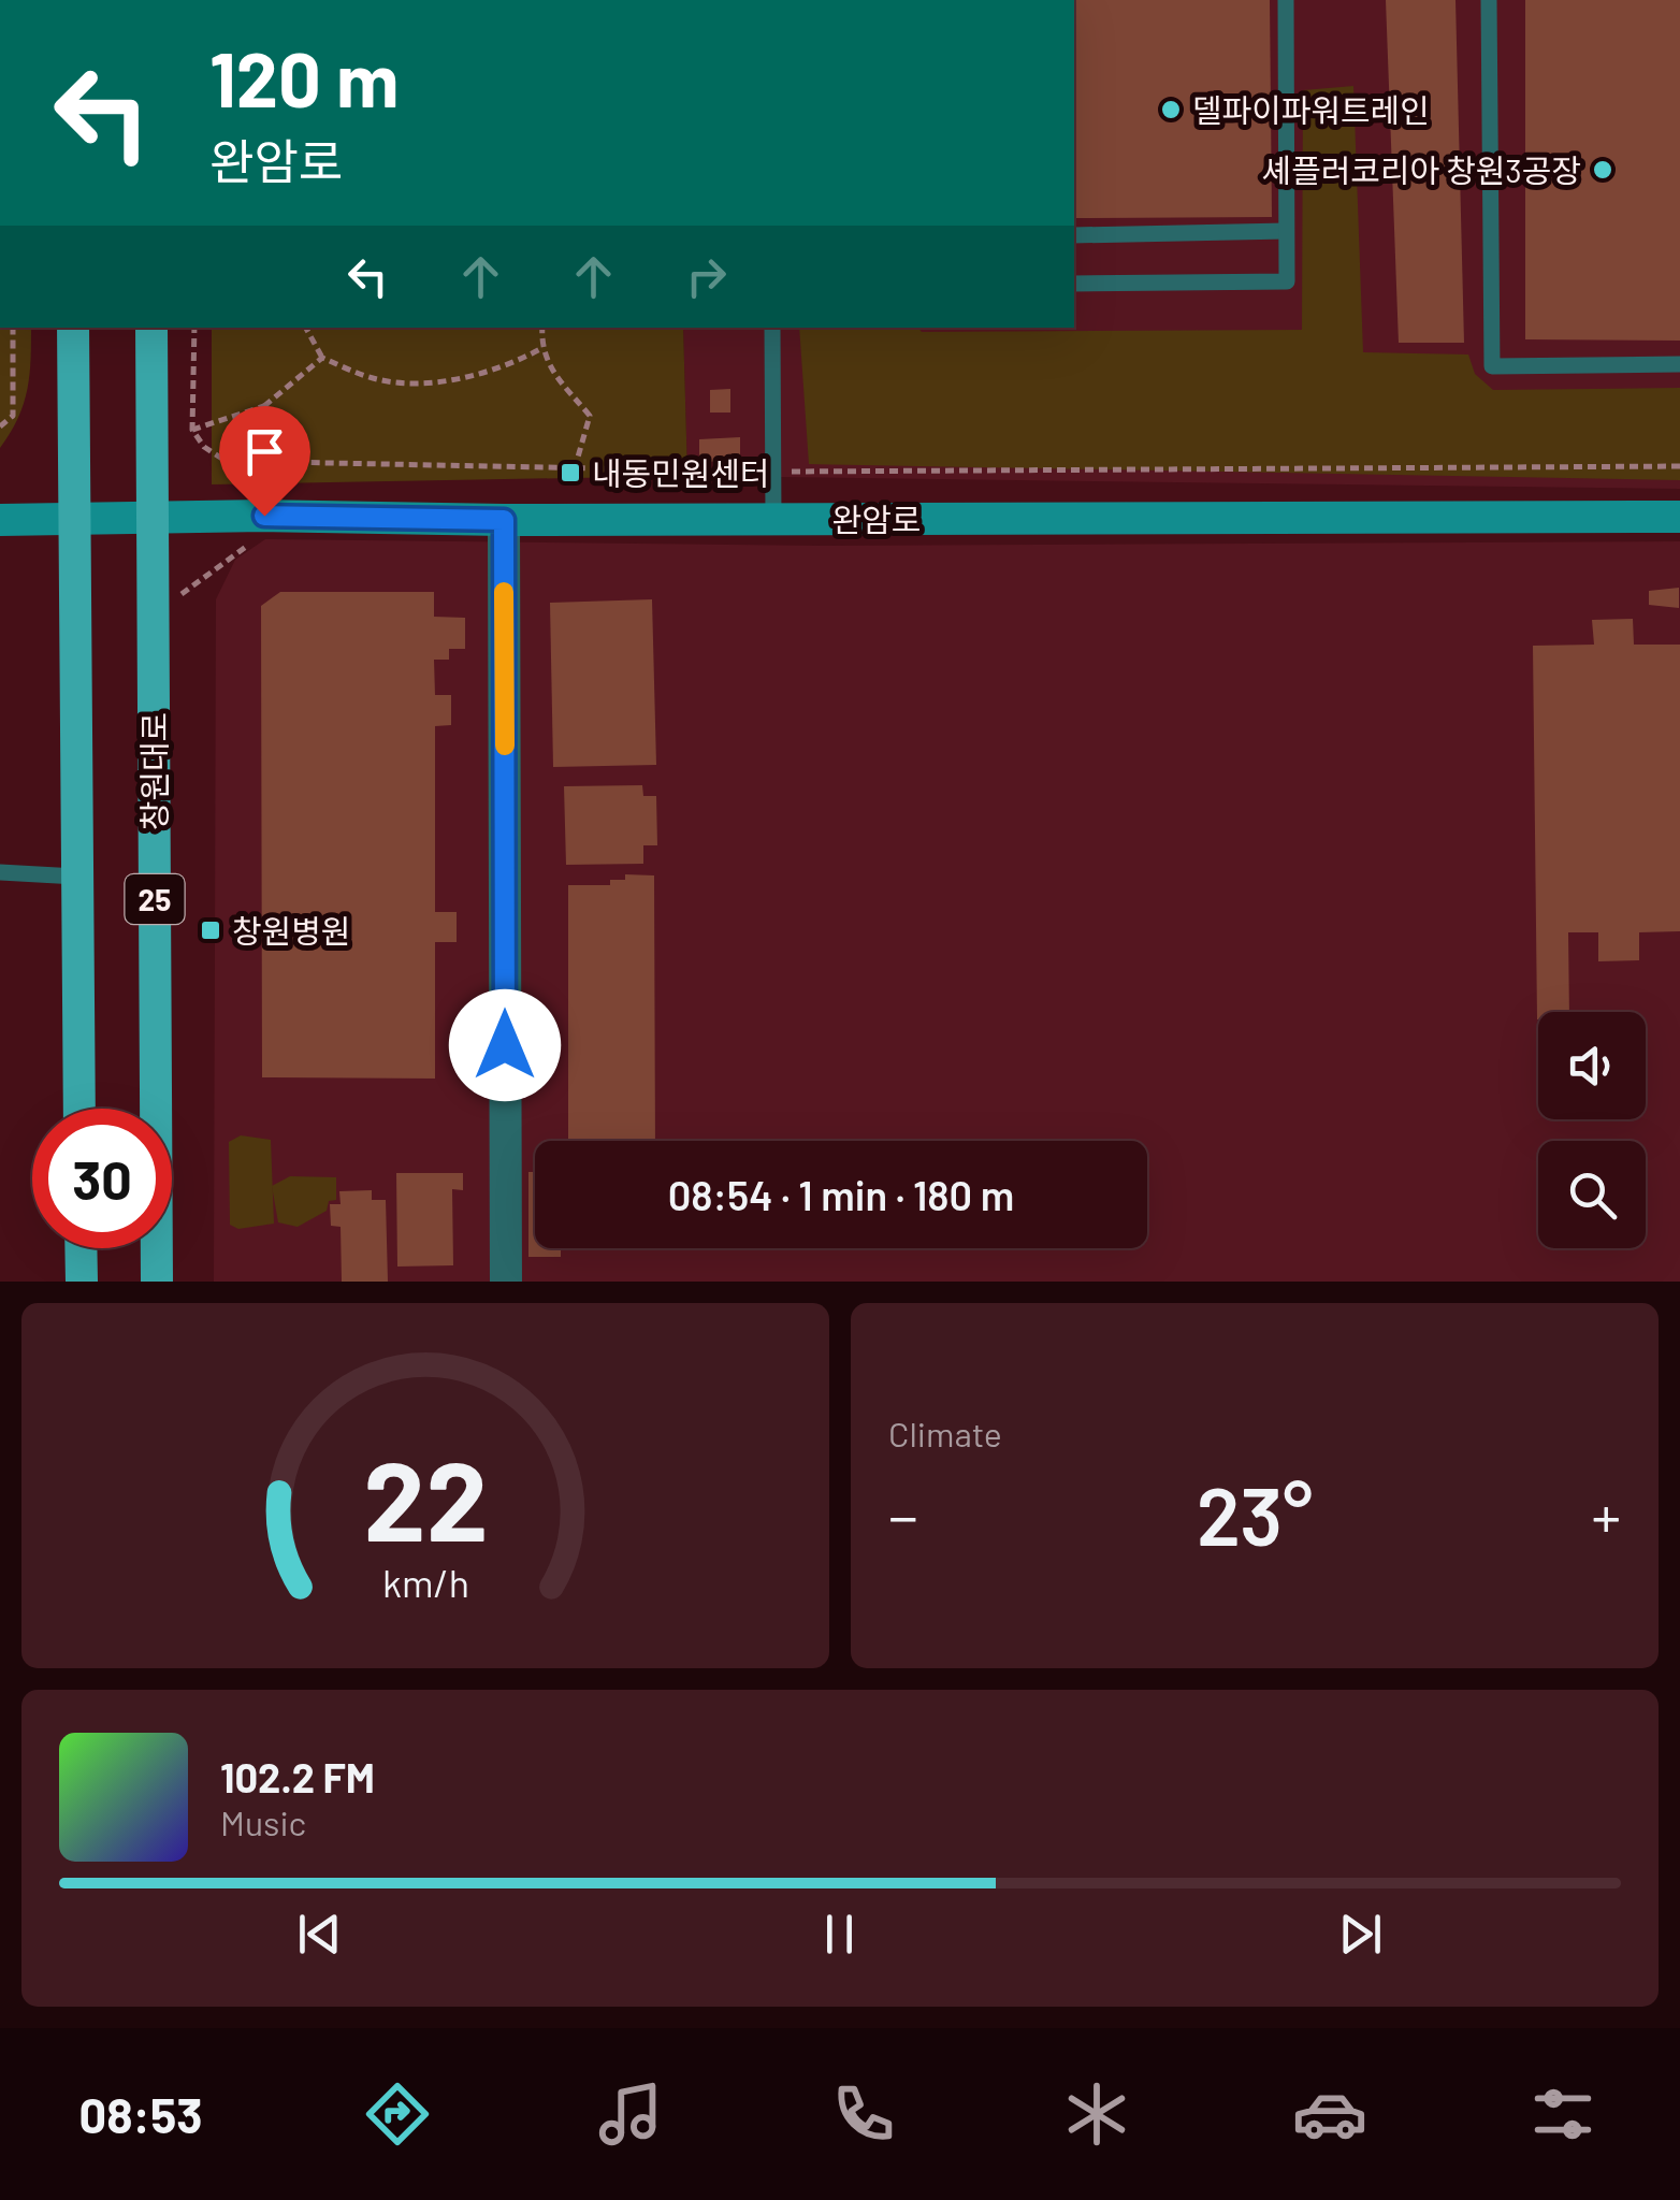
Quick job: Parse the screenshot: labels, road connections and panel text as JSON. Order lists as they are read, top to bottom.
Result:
{
  "streets": {
    "main road": ["완암로", "창원대로", "25"]
  },
  "crossings": [
    ["완암로", "창원대로"],
    ["완암로", "25"]
  ],
  "places": {
    "other": ["델파이파워트레인", "셰플러코리아 창원3공장"],
    "transit": ["내동민원센터", "창원병원"]
  },
  "page": {
    "turn": ["120 m", "완암로"],
    "limit": "30",
    "trip": "08:54 · 1 min · 180 m",
    "tile": "Climate",
    "heat": ["−", "23°", "+"],
    "song": ["102.2 FM", "Music"],
    "tabs": "08:53",
    "gauge": ["22", "km/h"]
  }
}
